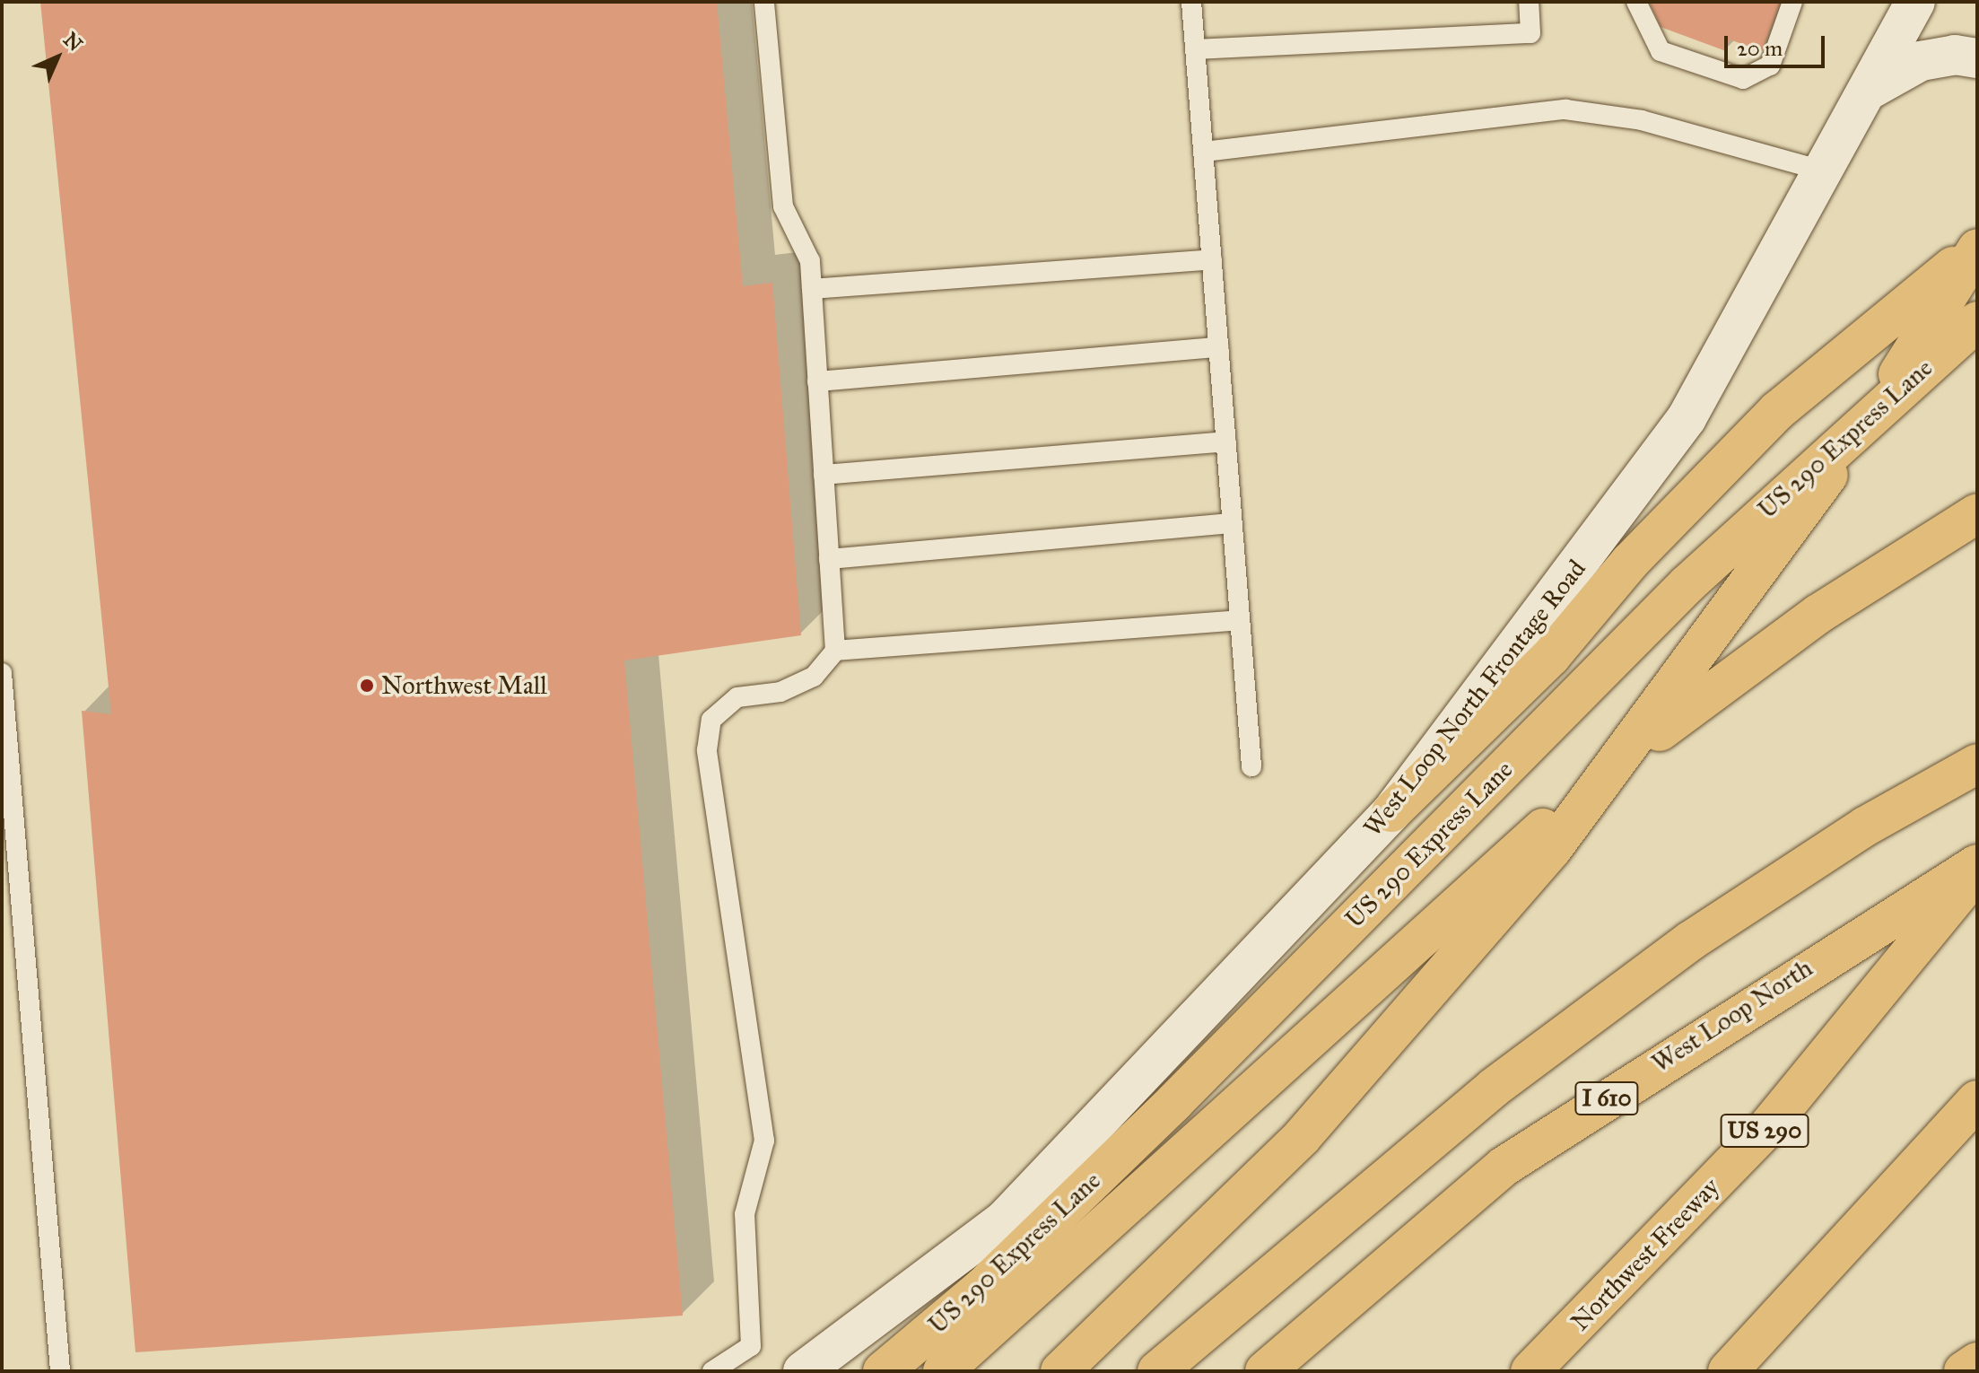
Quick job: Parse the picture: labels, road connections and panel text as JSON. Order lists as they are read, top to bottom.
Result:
{
  "streets": {
    "highway": [
      "US 290 Express Lane",
      "West Loop North",
      "I 610",
      "US 290",
      "Northwest Freeway"
    ],
    "main road": ["West Loop North Frontage Road"]
  },
  "places": ["Northwest Mall"],
  "scale_bar": "20 m",
  "north": "top right"
}
